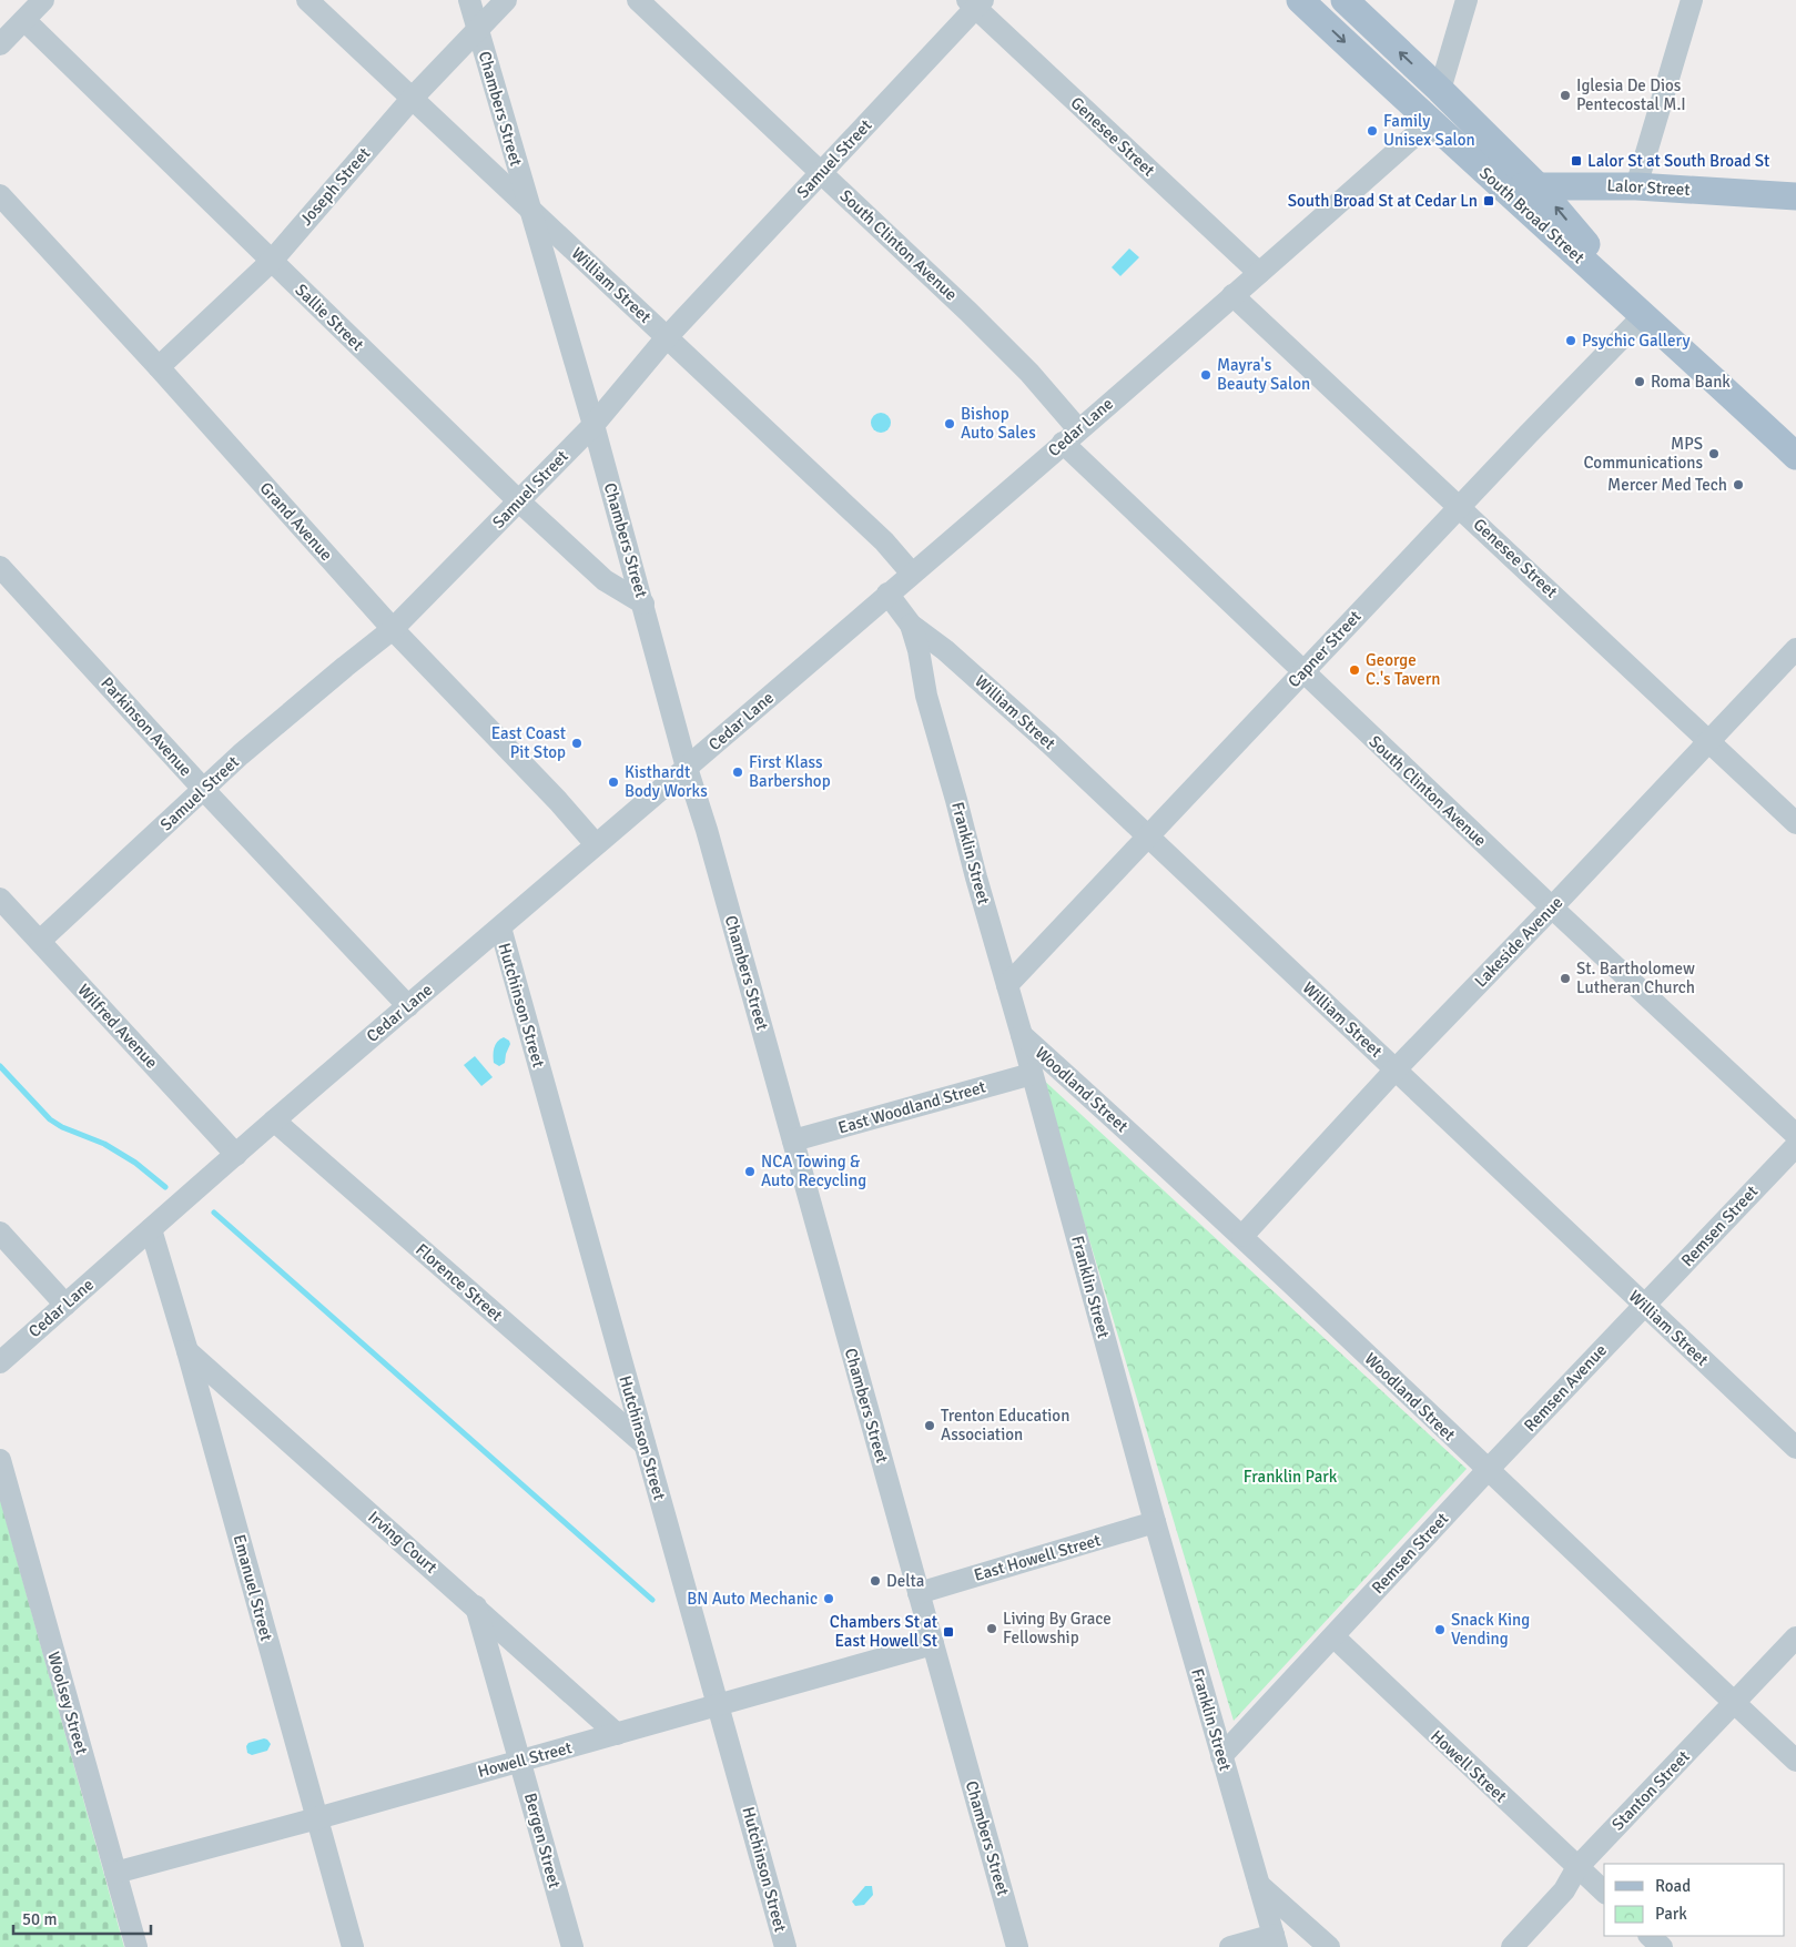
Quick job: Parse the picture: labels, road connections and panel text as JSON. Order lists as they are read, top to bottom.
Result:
{
  "streets": {
    "main road": ["Lalor Street", "South Broad Street"],
    "street": [
      "Chambers Street",
      "Genesee Street",
      "Samuel Street",
      "Joseph Street",
      "South Clinton Avenue",
      "William Street",
      "Sallie Street",
      "Cedar Lane",
      "Grand Avenue",
      "Capner Street",
      "Parkinson Avenue",
      "Franklin Street",
      "Lakeside Avenue",
      "Hutchinson Street",
      "Wilfred Avenue",
      "Woodland Street",
      "East Woodland Street",
      "Remsen Street",
      "Florence Street",
      "Remsen Avenue",
      "Irving Court",
      "East Howell Street",
      "Emanuel Street",
      "Woolsey Street",
      "Howell Street",
      "Stanton Street",
      "Bergen Street"
    ]
  },
  "crossings": [
    ["Chambers Street", "Samuel Street"],
    ["Chambers Street", "Joseph Street"],
    ["Chambers Street", "William Street"],
    ["Chambers Street", "Sallie Street"],
    ["Chambers Street", "Cedar Lane"],
    ["Chambers Street", "East Woodland Street"],
    ["Chambers Street", "East Howell Street"],
    ["Chambers Street", "Howell Street"],
    ["Genesee Street", "Samuel Street"],
    ["Genesee Street", "Cedar Lane"],
    ["Genesee Street", "Capner Street"],
    ["Genesee Street", "Lakeside Avenue"],
    ["Samuel Street", "South Clinton Avenue"],
    ["Samuel Street", "William Street"],
    ["Samuel Street", "Sallie Street"],
    ["Samuel Street", "Grand Avenue"],
    ["Samuel Street", "Parkinson Avenue"],
    ["Samuel Street", "Wilfred Avenue"],
    ["Joseph Street", "William Street"],
    ["Joseph Street", "Sallie Street"],
    ["Joseph Street", "Grand Avenue"],
    ["Lalor Street", "South Broad Street"],
    ["South Broad Street", "Cedar Lane"],
    ["South Broad Street", "Capner Street"],
    ["South Clinton Avenue", "Cedar Lane"],
    ["South Clinton Avenue", "Capner Street"],
    ["South Clinton Avenue", "Lakeside Avenue"],
    ["William Street", "Cedar Lane"],
    ["William Street", "Capner Street"],
    ["William Street", "Franklin Street"],
    ["William Street", "Lakeside Avenue"],
    ["William Street", "Remsen Street"],
    ["William Street", "Remsen Avenue"],
    ["Cedar Lane", "Grand Avenue"],
    ["Cedar Lane", "Parkinson Avenue"],
    ["Cedar Lane", "Hutchinson Street"],
    ["Cedar Lane", "Wilfred Avenue"],
    ["Cedar Lane", "Florence Street"],
    ["Cedar Lane", "Emanuel Street"],
    ["Capner Street", "Franklin Street"],
    ["Franklin Street", "Woodland Street"],
    ["Franklin Street", "East Woodland Street"],
    ["Franklin Street", "East Howell Street"],
    ["Lakeside Avenue", "Woodland Street"],
    ["Hutchinson Street", "Florence Street"],
    ["Hutchinson Street", "Howell Street"],
    ["Woodland Street", "Remsen Street"],
    ["Woodland Street", "Remsen Avenue"],
    ["Woodland Street", "Stanton Street"],
    ["Remsen Street", "Remsen Avenue"],
    ["Remsen Street", "Howell Street"],
    ["Irving Court", "Emanuel Street"],
    ["Irving Court", "Howell Street"],
    ["Irving Court", "Bergen Street"],
    ["Emanuel Street", "Howell Street"],
    ["Woolsey Street", "Howell Street"],
    ["Howell Street", "Stanton Street"],
    ["Howell Street", "Bergen Street"]
  ],
  "parks": ["Franklin Park"],
  "places": {
    "other": [
      "Iglesia De Dios Pentecostal M.I",
      "Family Unisex Salon",
      "Psychic Gallery",
      "Mayra's Beauty Salon",
      "Roma Bank",
      "Bishop Auto Sales",
      "MPS Communications",
      "Mercer Med Tech",
      "George C.'s Tavern",
      "East Coast Pit Stop",
      "First Klass Barbershop",
      "Kisthardt Body Works",
      "St. Bartholomew Lutheran Church",
      "NCA Towing & Auto Recycling",
      "Trenton Education Association",
      "Delta",
      "BN Auto Mechanic",
      "Living By Grace Fellowship",
      "Snack King Vending"
    ],
    "transit": ["Lalor St at South Broad St", "South Broad St at Cedar Ln", "Chambers St at East Howell St"]
  },
  "legend": ["Road", "Park"],
  "scale_bar": "50 m"
}
